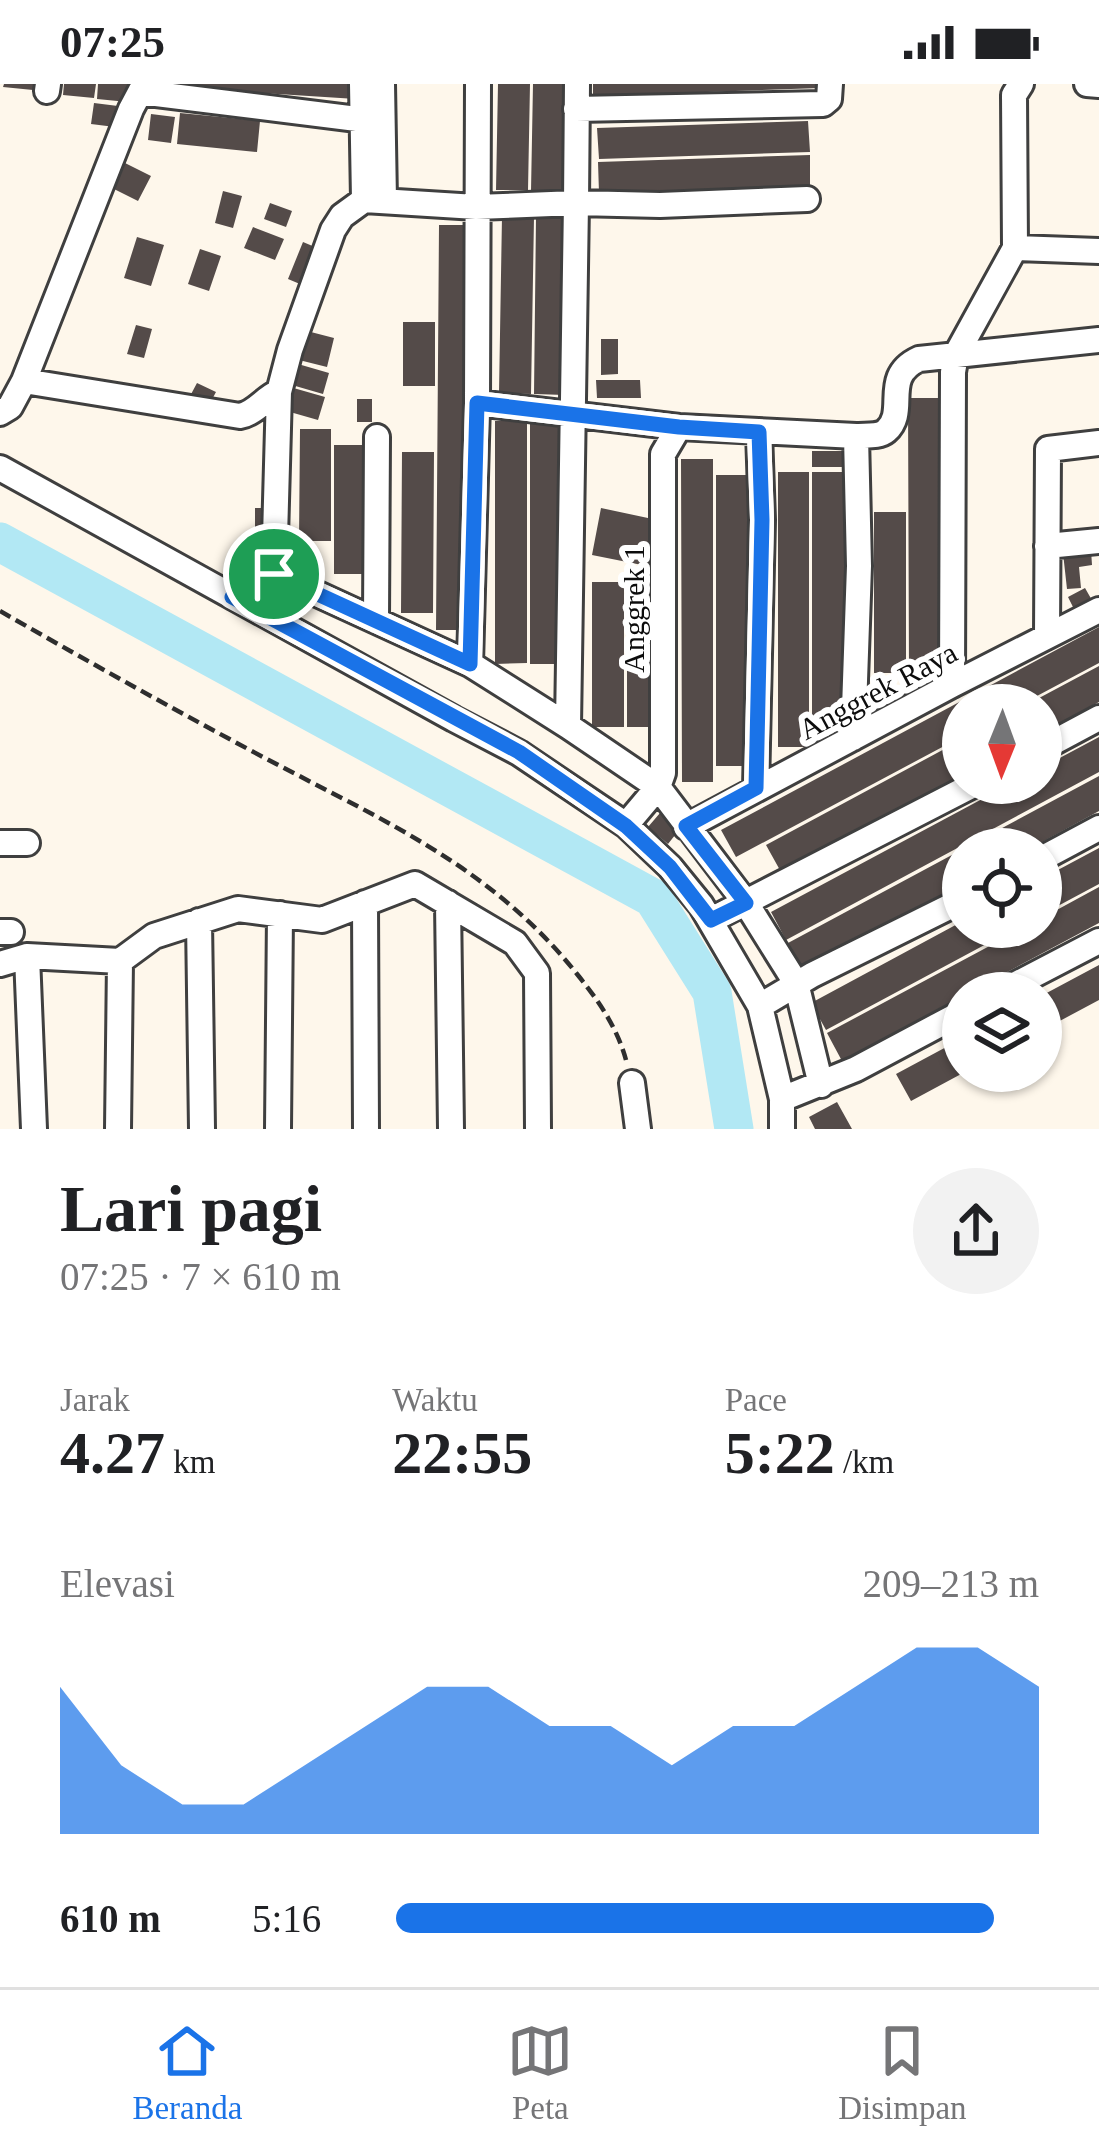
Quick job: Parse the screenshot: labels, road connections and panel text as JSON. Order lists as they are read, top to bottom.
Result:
{
  "streets": {
    "street": ["Anggrek 1", "Anggrek Raya"]
  },
  "north": "bottom",
  "page": {
    "status": "07:25",
    "heading": ["Lari pagi", "07:25 · 7 × 610 m"],
    "stats": [
      ["Jarak", "4.27 km"],
      ["Waktu", "22:55"],
      ["Pace", "5:22 /km"]
    ],
    "chart": ["Elevasi", "209–213 m"],
    "list": [
      {
        "name": "610 m",
        "note": "5:16"
      }
    ],
    "tabs": ["Beranda", "Peta", "Disimpan"]
  }
}
